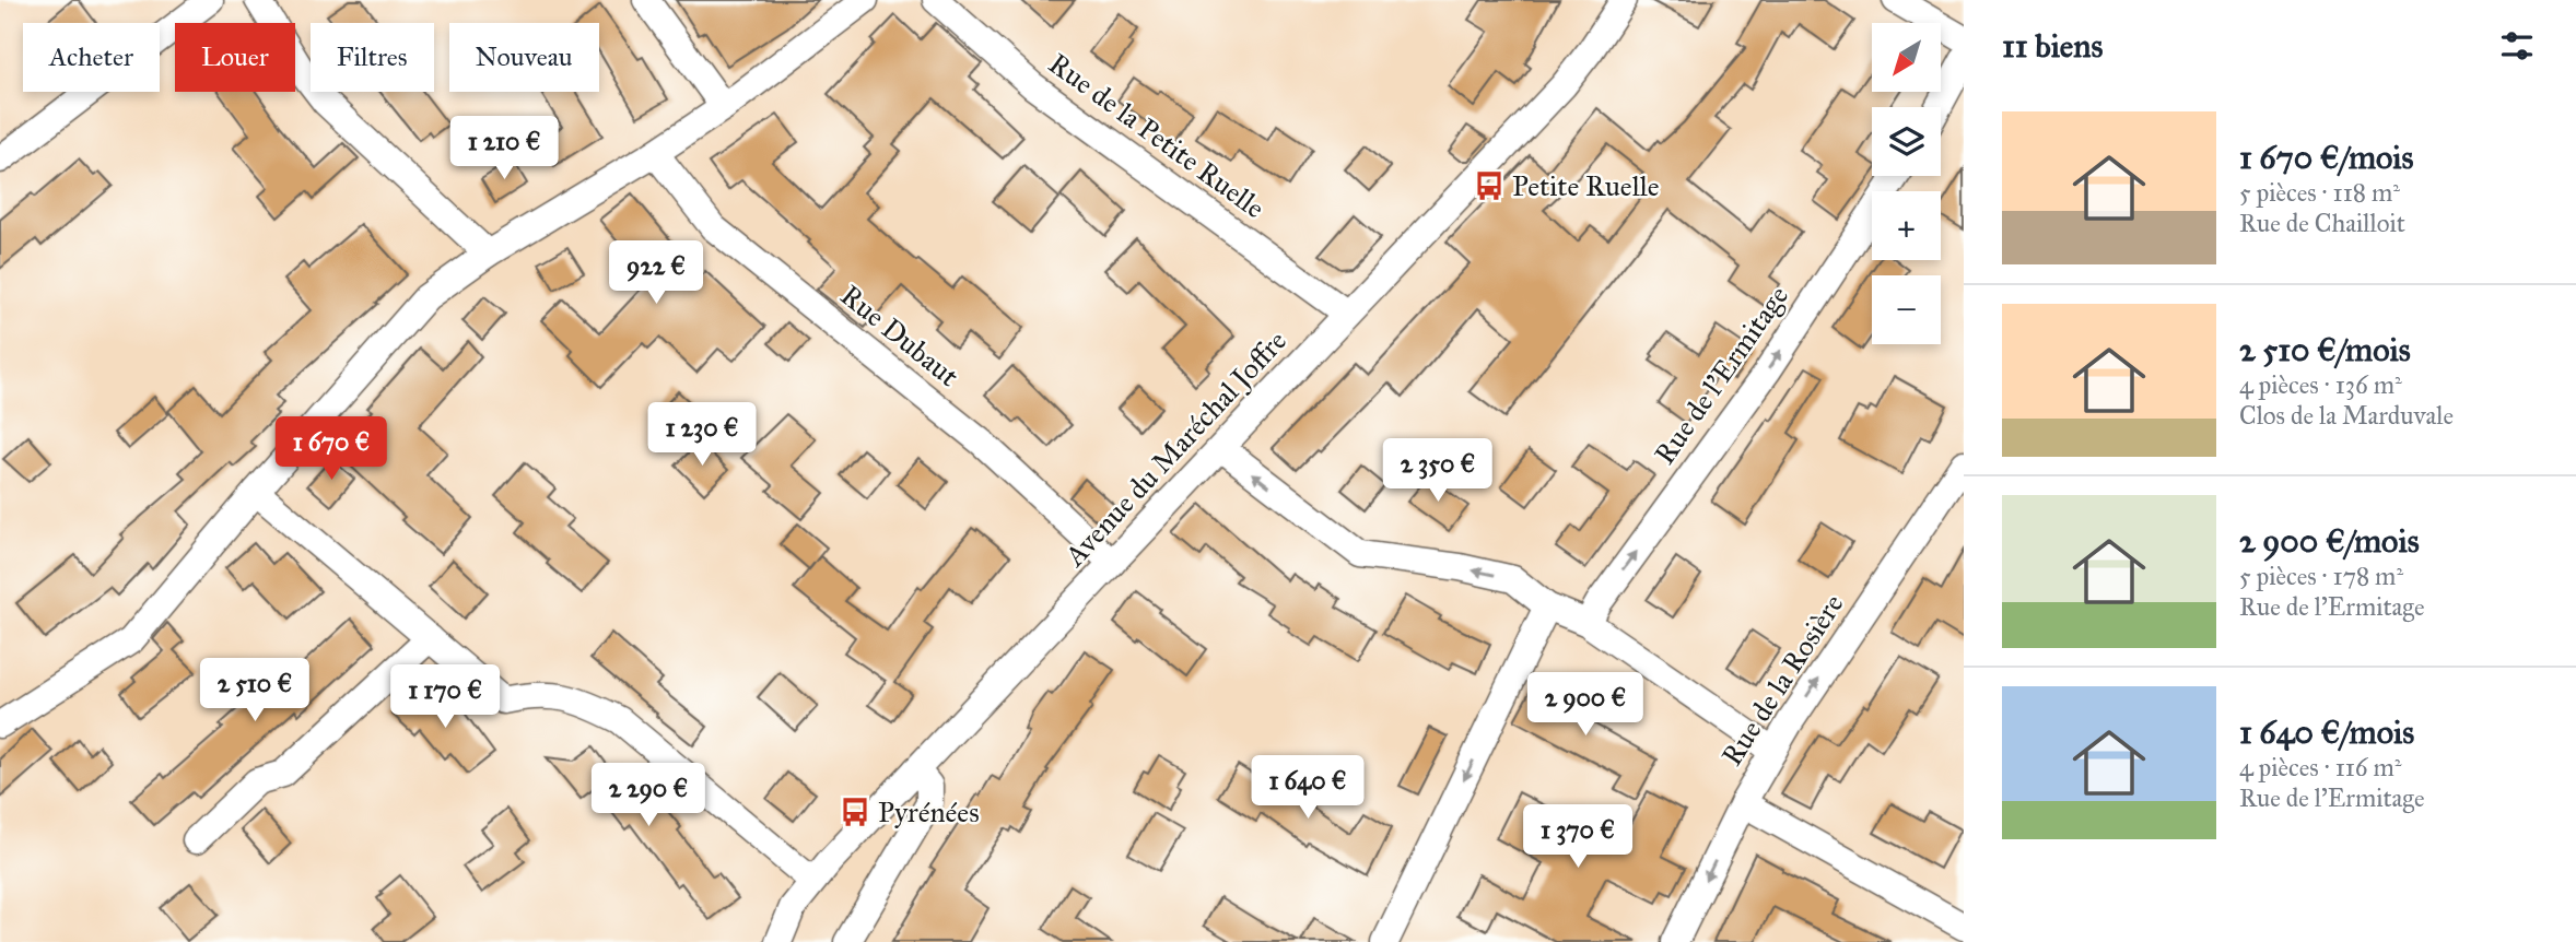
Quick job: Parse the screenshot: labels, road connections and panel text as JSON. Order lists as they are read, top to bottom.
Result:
{
  "streets": {
    "street": [
      "Rue de la Petite Ruelle",
      "Rue Dubaut",
      "Rue de l'Ermitage",
      "Avenue du Maréchal Joffre",
      "Rue de la Rosière"
    ]
  },
  "crossings": [
    ["Rue de la Petite Ruelle", "Avenue du Maréchal Joffre"],
    ["Rue Dubaut", "Avenue du Maréchal Joffre"]
  ],
  "one_way": ["Rue de l'Ermitage"],
  "places": {
    "bus stop": ["Petite Ruelle", "Pyrénées"]
  },
  "north": "bottom left",
  "page": {
    "heading": "11 biens",
    "map_buttons": ["+", "−"],
    "chip": [
      "Acheter",
      "Louer",
      "Filtres",
      "Nouveau"
    ],
    "list": [
      {
        "name": "1 670 €/mois",
        "note": "5 pièces · 118 m² · Rue de Chailloit"
      },
      {
        "name": "2 510 €/mois",
        "note": "4 pièces · 136 m² · Clos de la Marduvale"
      },
      {
        "name": "2 900 €/mois",
        "note": "5 pièces · 178 m² · Rue de l'Ermitage"
      },
      {
        "name": "1 640 €/mois",
        "note": "4 pièces · 116 m² · Rue de l'Ermitage"
      }
    ],
    "price": [
      "1 210 €",
      "922 €",
      "1 230 €",
      "1 670 €",
      "2 350 €",
      "2 510 €",
      "1 170 €",
      "2 900 €",
      "1 640 €",
      "2 290 €",
      "1 370 €"
    ]
  }
}
